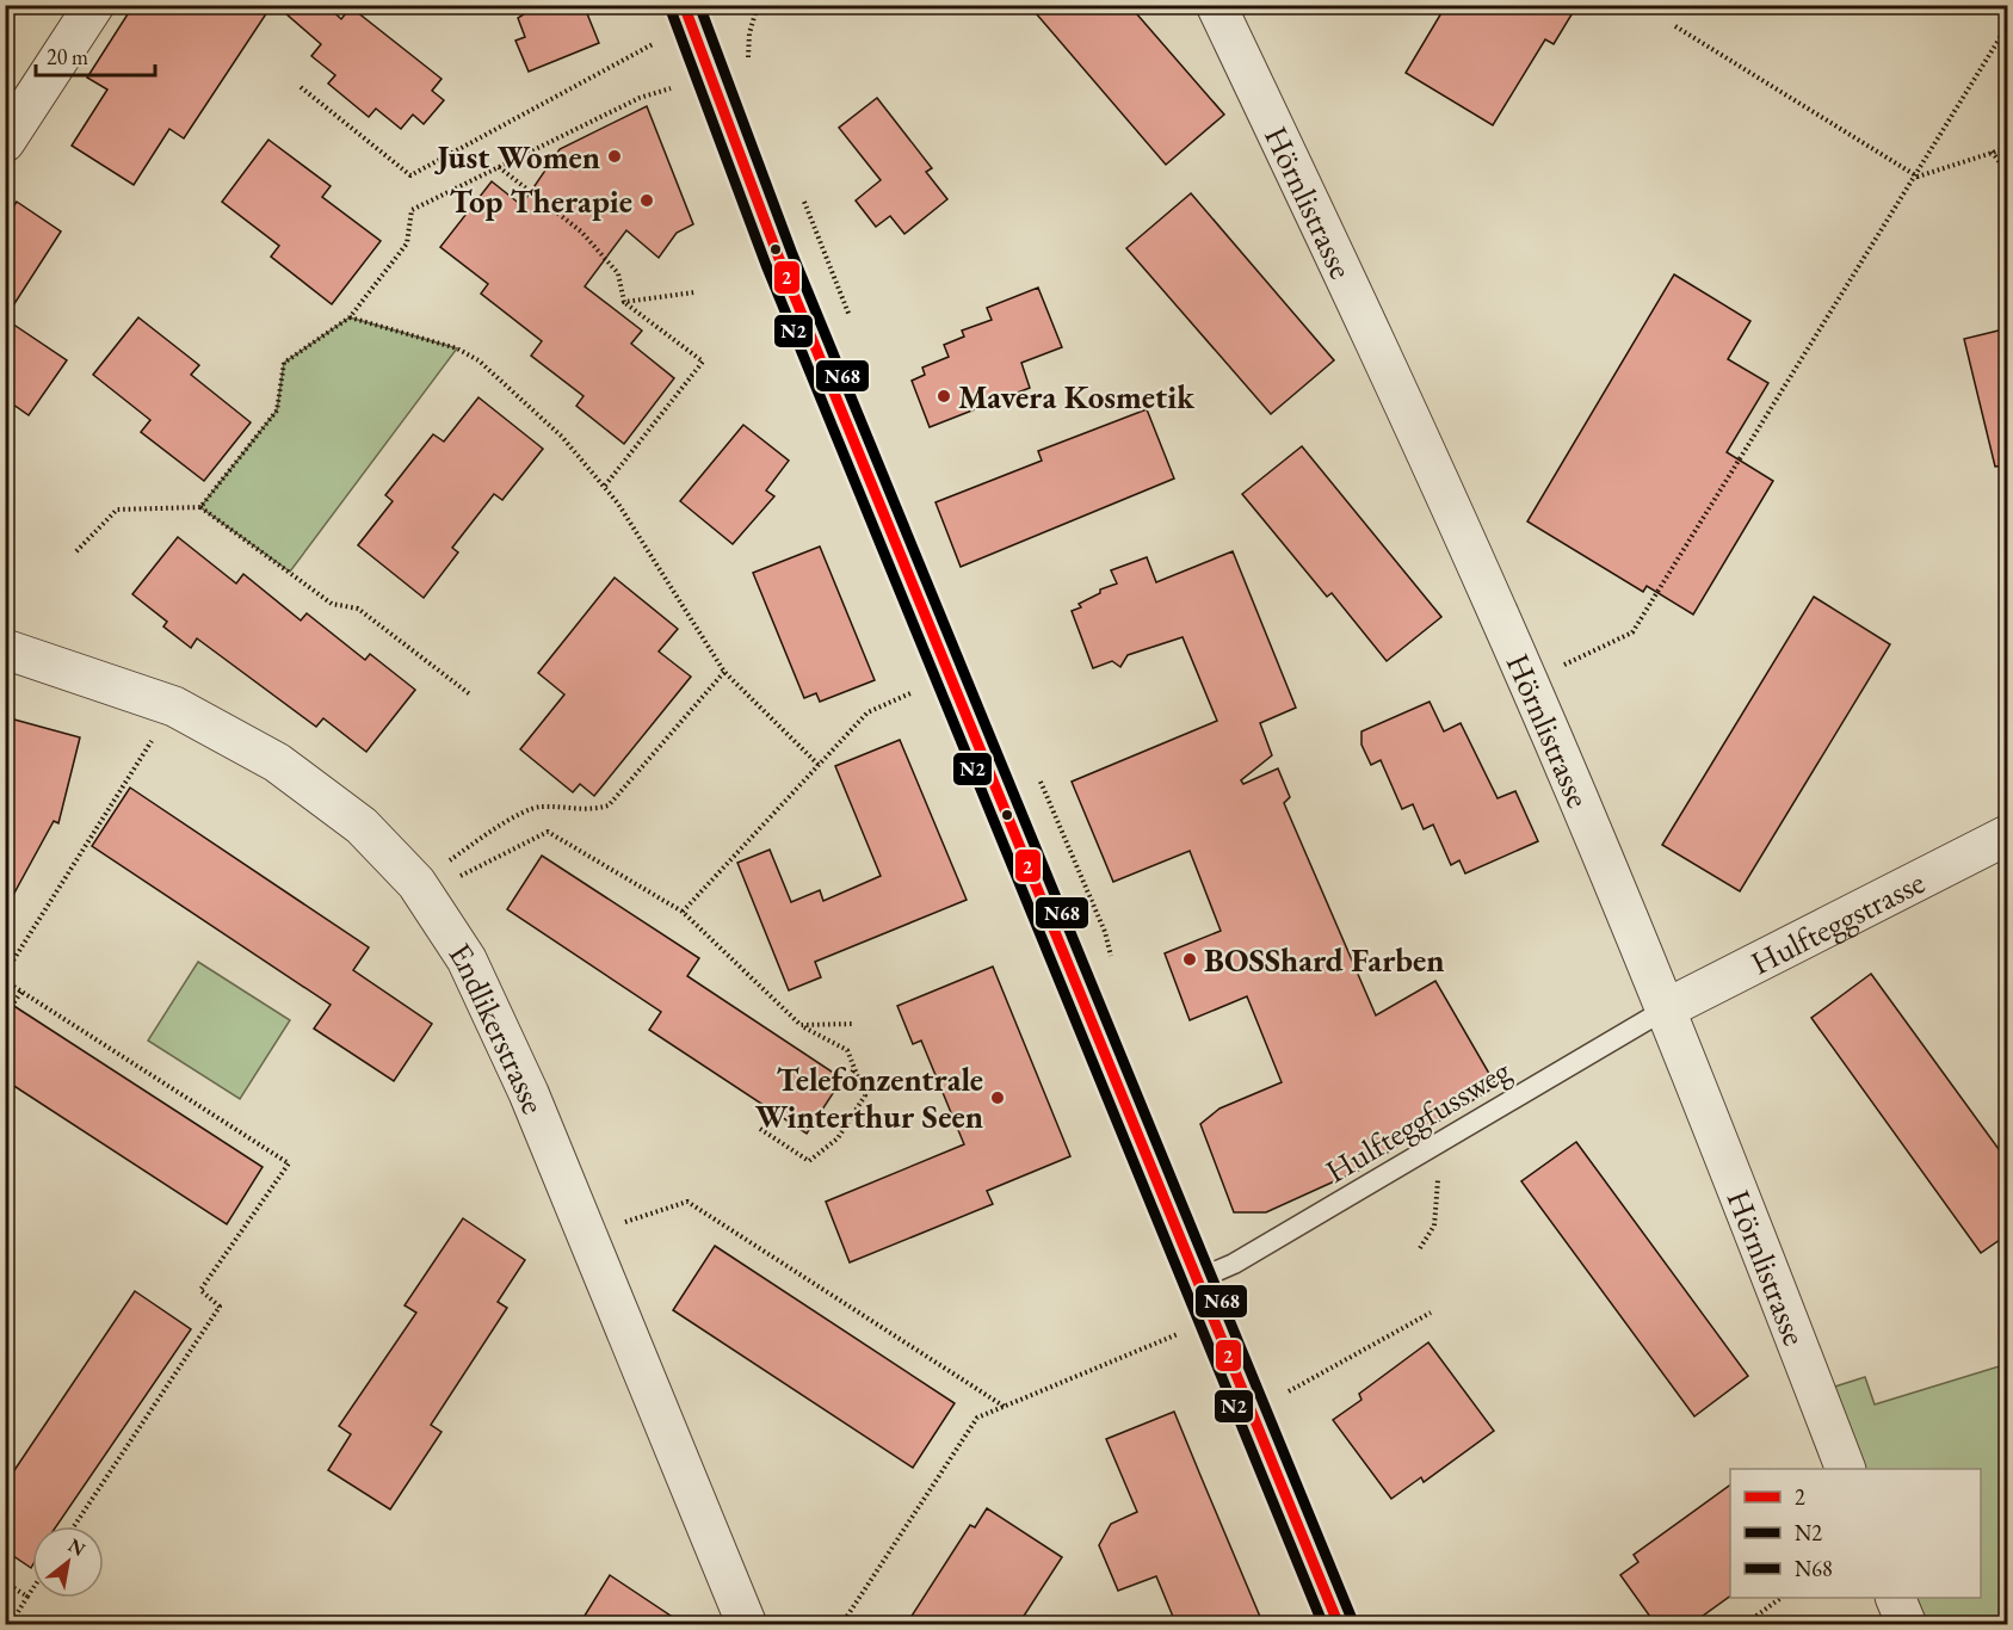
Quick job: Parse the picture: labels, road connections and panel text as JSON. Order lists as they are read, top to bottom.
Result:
{
  "streets": {
    "street": ["Hörnlistrasse", "Hulfteggstrasse", "Endlikerstrasse"],
    "lane": ["Hulfteggfussweg"]
  },
  "crossings": [
    ["Hörnlistrasse", "Hulfteggstrasse"],
    ["Hörnlistrasse", "Hulfteggfussweg"],
    ["Hulfteggstrasse", "Hulfteggfussweg"]
  ],
  "places": [
    "Just Women",
    "Top Therapie",
    "Mavera Kosmetik",
    "BOSShard Farben",
    "Telefonzentrale Winterthur Seen"
  ],
  "lines": ["transit line 2", "transit line N68", "transit line N2"],
  "legend": ["2", "N2", "N68"],
  "scale_bar": "20 m",
  "north": "top right"
}
